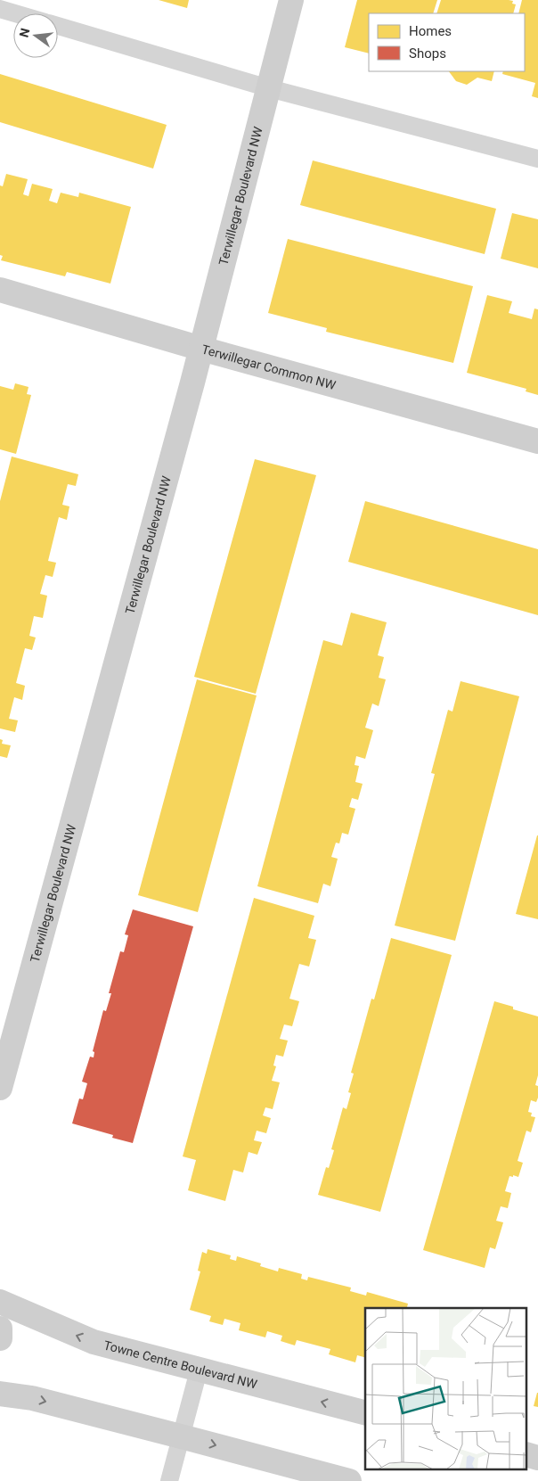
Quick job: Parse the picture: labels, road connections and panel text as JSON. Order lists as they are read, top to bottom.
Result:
{
  "streets": {
    "street": ["Terwillegar Boulevard NW", "Terwillegar Common NW", "Towne Centre Boulevard NW"]
  },
  "crossings": [
    ["Terwillegar Boulevard NW", "Terwillegar Common NW"]
  ],
  "legend": ["Homes", "Shops"],
  "north": "left"
}
